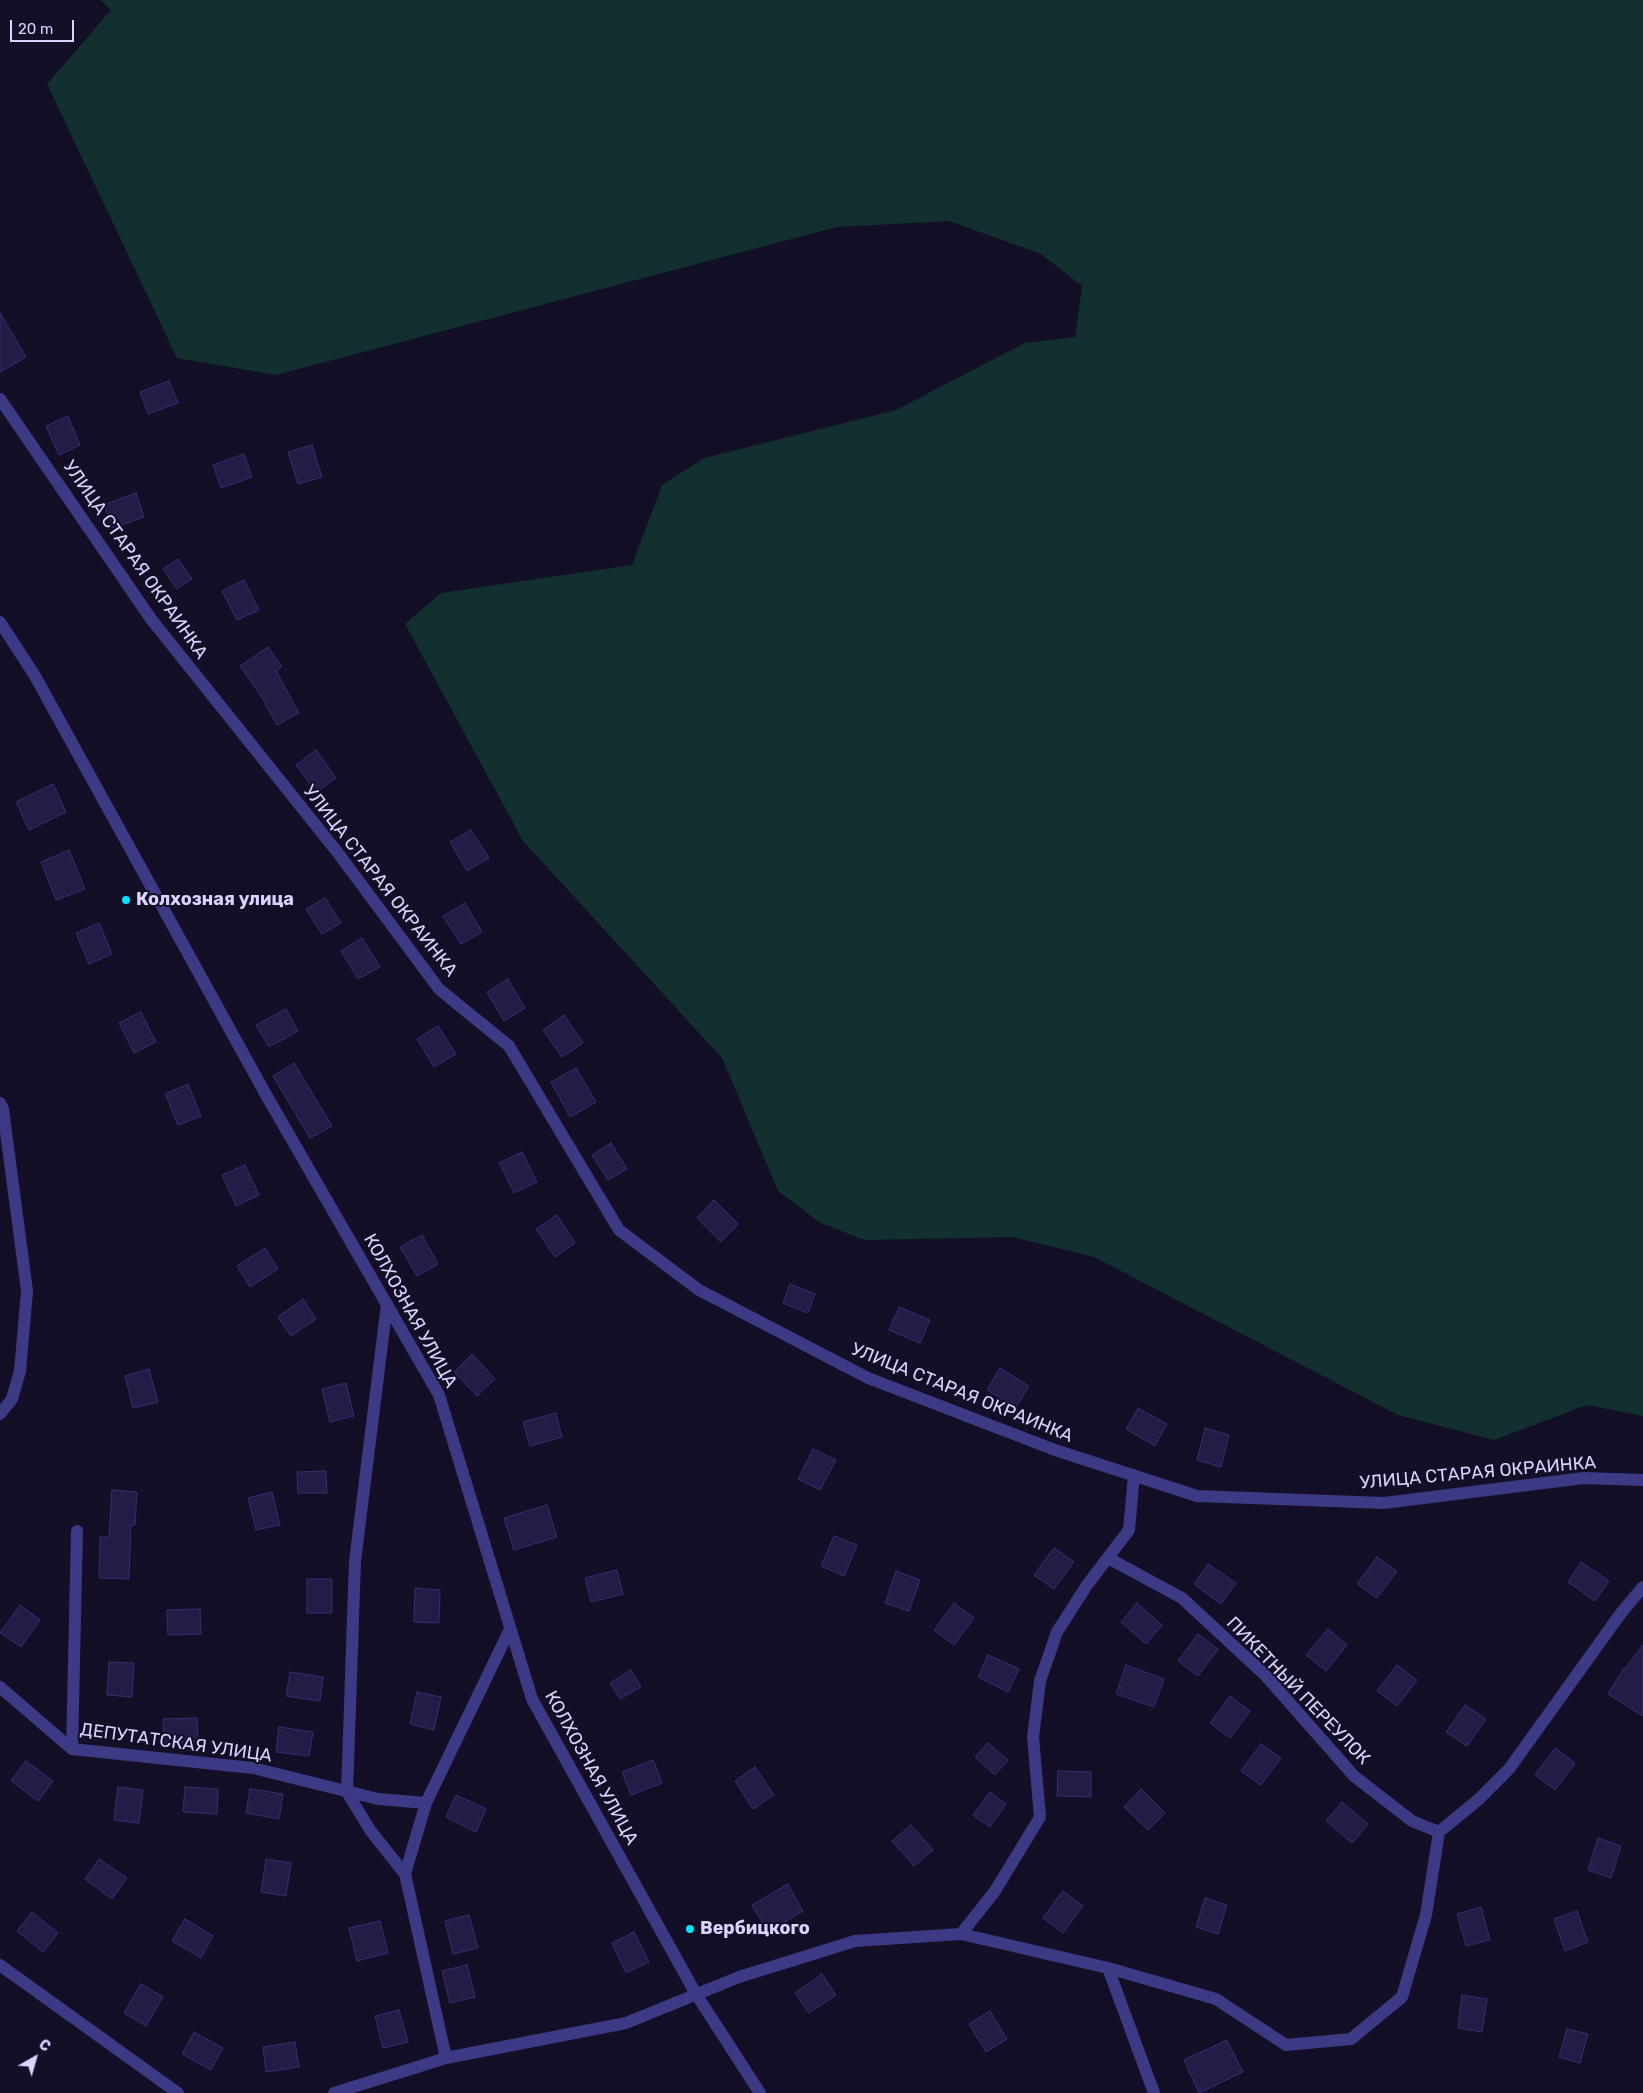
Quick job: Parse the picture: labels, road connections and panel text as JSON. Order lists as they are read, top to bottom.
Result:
{
  "streets": {
    "street": [
      "УЛИЦА СТАРАЯ ОКРАИНКА",
      "КОЛХОЗНАЯ УЛИЦА",
      "ПИКЕТНЫЙ ПЕРЕУЛОК",
      "ДЕПУТАТСКАЯ УЛИЦА"
    ]
  },
  "places": ["Колхозная улица", "Вербицкого"],
  "scale_bar": "20 m",
  "north": "top right"
}
